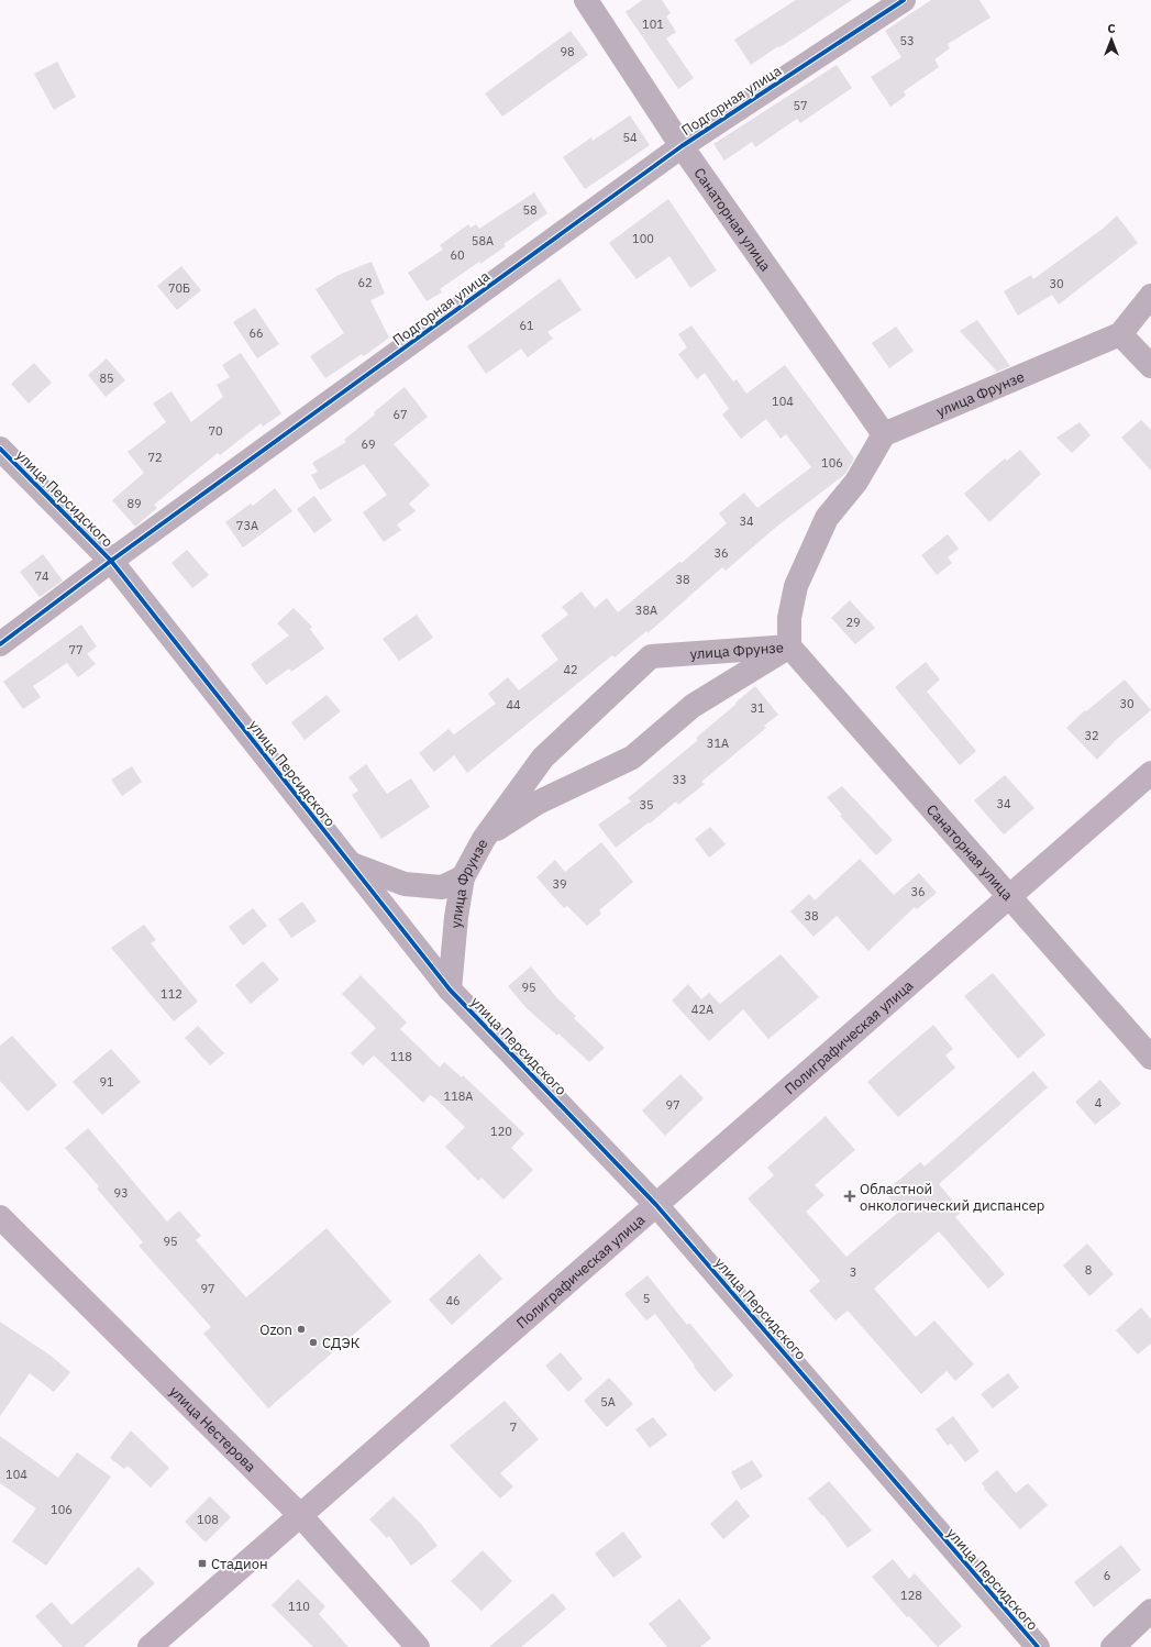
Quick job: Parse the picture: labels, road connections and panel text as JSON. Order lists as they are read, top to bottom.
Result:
{
  "streets": {
    "main road": ["Полиграфическая улица", "улица Нестерова"],
    "street": [
      "Подгорная улица",
      "Санаторная улица",
      "улица Фрунзе",
      "улица Персидского"
    ]
  },
  "crossings": [
    ["Подгорная улица", "Санаторная улица"],
    ["Подгорная улица", "улица Персидского"],
    ["Санаторная улица", "улица Фрунзе"],
    ["Санаторная улица", "Полиграфическая улица"],
    ["улица Фрунзе", "улица Персидского"],
    ["улица Персидского", "Полиграфическая улица"],
    ["Полиграфическая улица", "улица Нестерова"]
  ],
  "places": {
    "health": ["Областной онкологический диспансер"],
    "other": ["Ozon", "СДЭК"],
    "transit": ["Стадион"]
  },
  "house_numbers": [
    "101",
    "53",
    "98",
    "57",
    "54",
    "58",
    "100",
    "58А",
    "60",
    "62",
    "30",
    "70Б",
    "61",
    "66",
    "85",
    "104",
    "67",
    "70",
    "69",
    "72",
    "106",
    "89",
    "34",
    "73А",
    "36",
    "74",
    "38",
    "38А",
    "29",
    "77",
    "42",
    "30",
    "44",
    "31",
    "32",
    "31А",
    "33",
    "34",
    "35",
    "39",
    "36",
    "38",
    "95",
    "112",
    "42А",
    "118",
    "91",
    "118А",
    "4",
    "97",
    "120",
    "93",
    "95",
    "8",
    "3",
    "97",
    "5",
    "46",
    "5А",
    "7",
    "104",
    "106",
    "108",
    "6",
    "128",
    "110"
  ],
  "north": "top"
}
